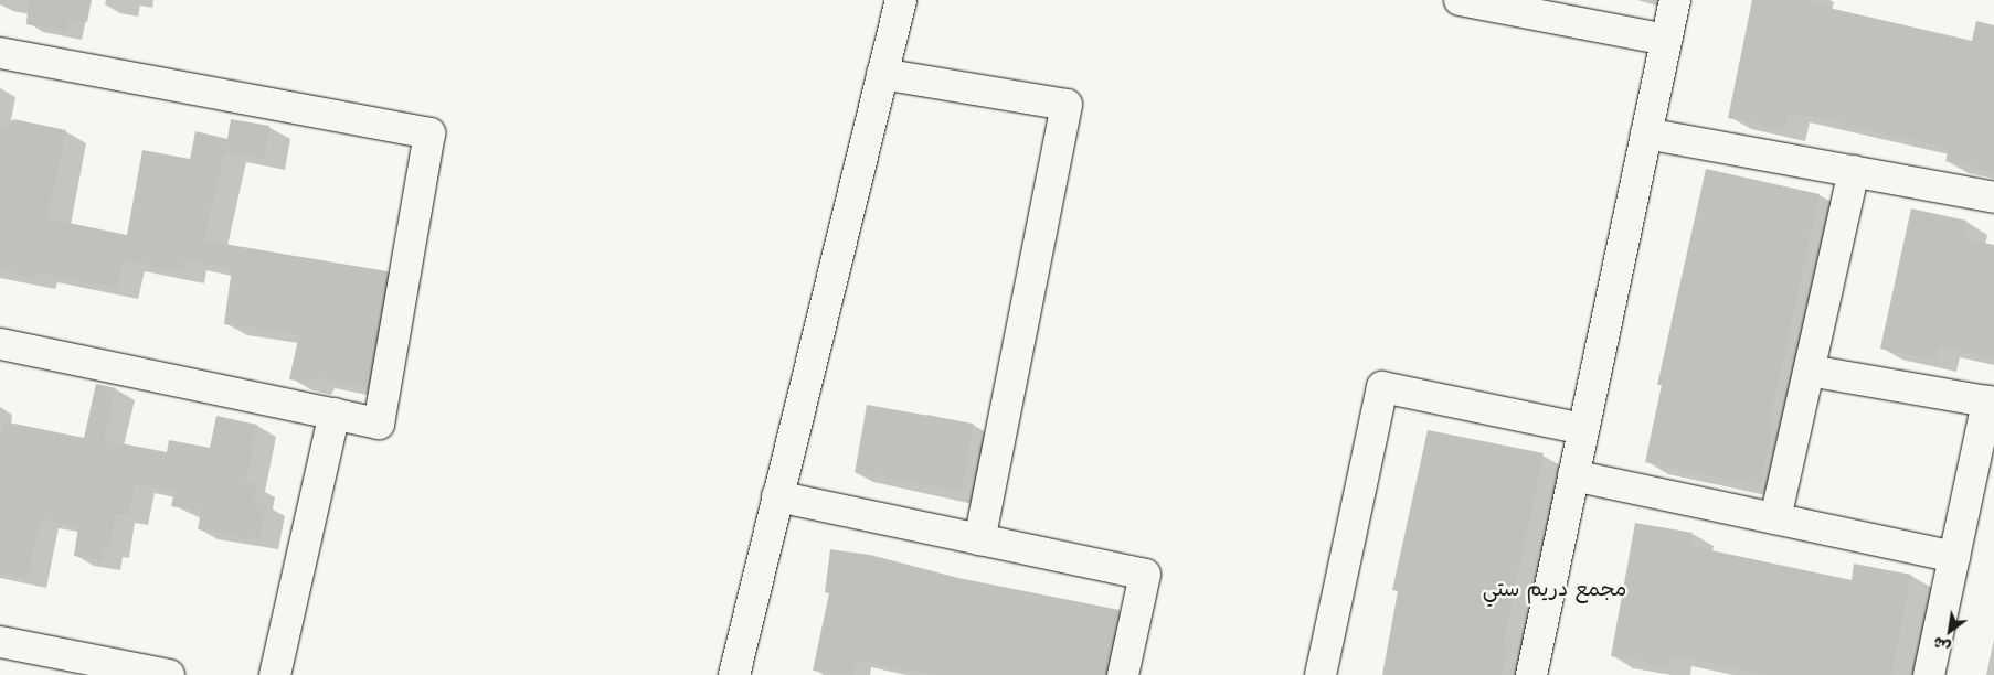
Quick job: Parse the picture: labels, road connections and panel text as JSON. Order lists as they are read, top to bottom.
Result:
{
  "districts": ["مجمع دريم ستي"],
  "north": "bottom left"
}
